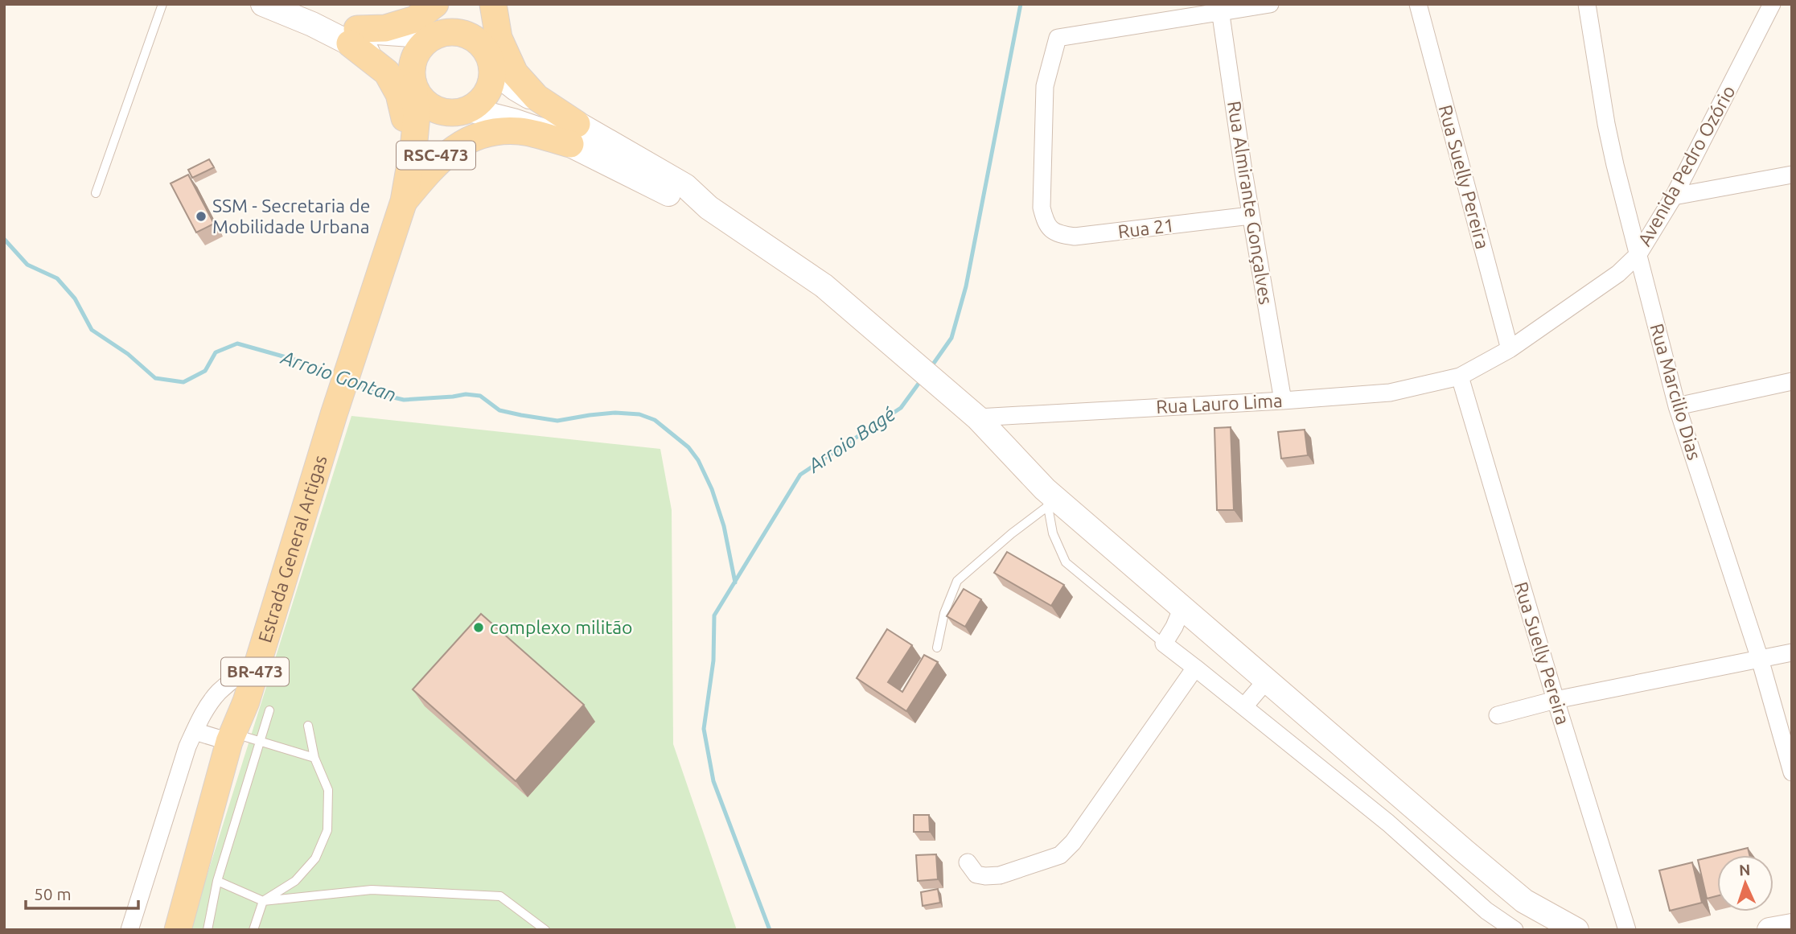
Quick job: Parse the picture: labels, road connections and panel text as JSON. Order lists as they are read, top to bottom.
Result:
{
  "streets": {
    "main road": ["RSC-473", "Estrada General Artigas", "BR-473"],
    "street": [
      "Avenida Pedro Ozório",
      "Rua Suelly Pereira",
      "Rua Almirante Gonçalves",
      "Rua 21",
      "Rua Marcilio Dias",
      "Rua Lauro Lima"
    ]
  },
  "crossings": [
    ["RSC-473", "Estrada General Artigas"],
    ["Avenida Pedro Ozório", "Rua Suelly Pereira"],
    ["Avenida Pedro Ozório", "Rua Marcilio Dias"],
    ["Avenida Pedro Ozório", "Rua Lauro Lima"],
    ["Rua Suelly Pereira", "Rua Lauro Lima"],
    ["Rua Almirante Gonçalves", "Rua 21"],
    ["Rua Almirante Gonçalves", "Rua Lauro Lima"]
  ],
  "water": ["Arroio Gontan", "Arroio Bagé"],
  "places": ["SSM - Secretaria de Mobilidade Urbana", "complexo militão"],
  "scale_bar": "50 m",
  "north": "top"
}
